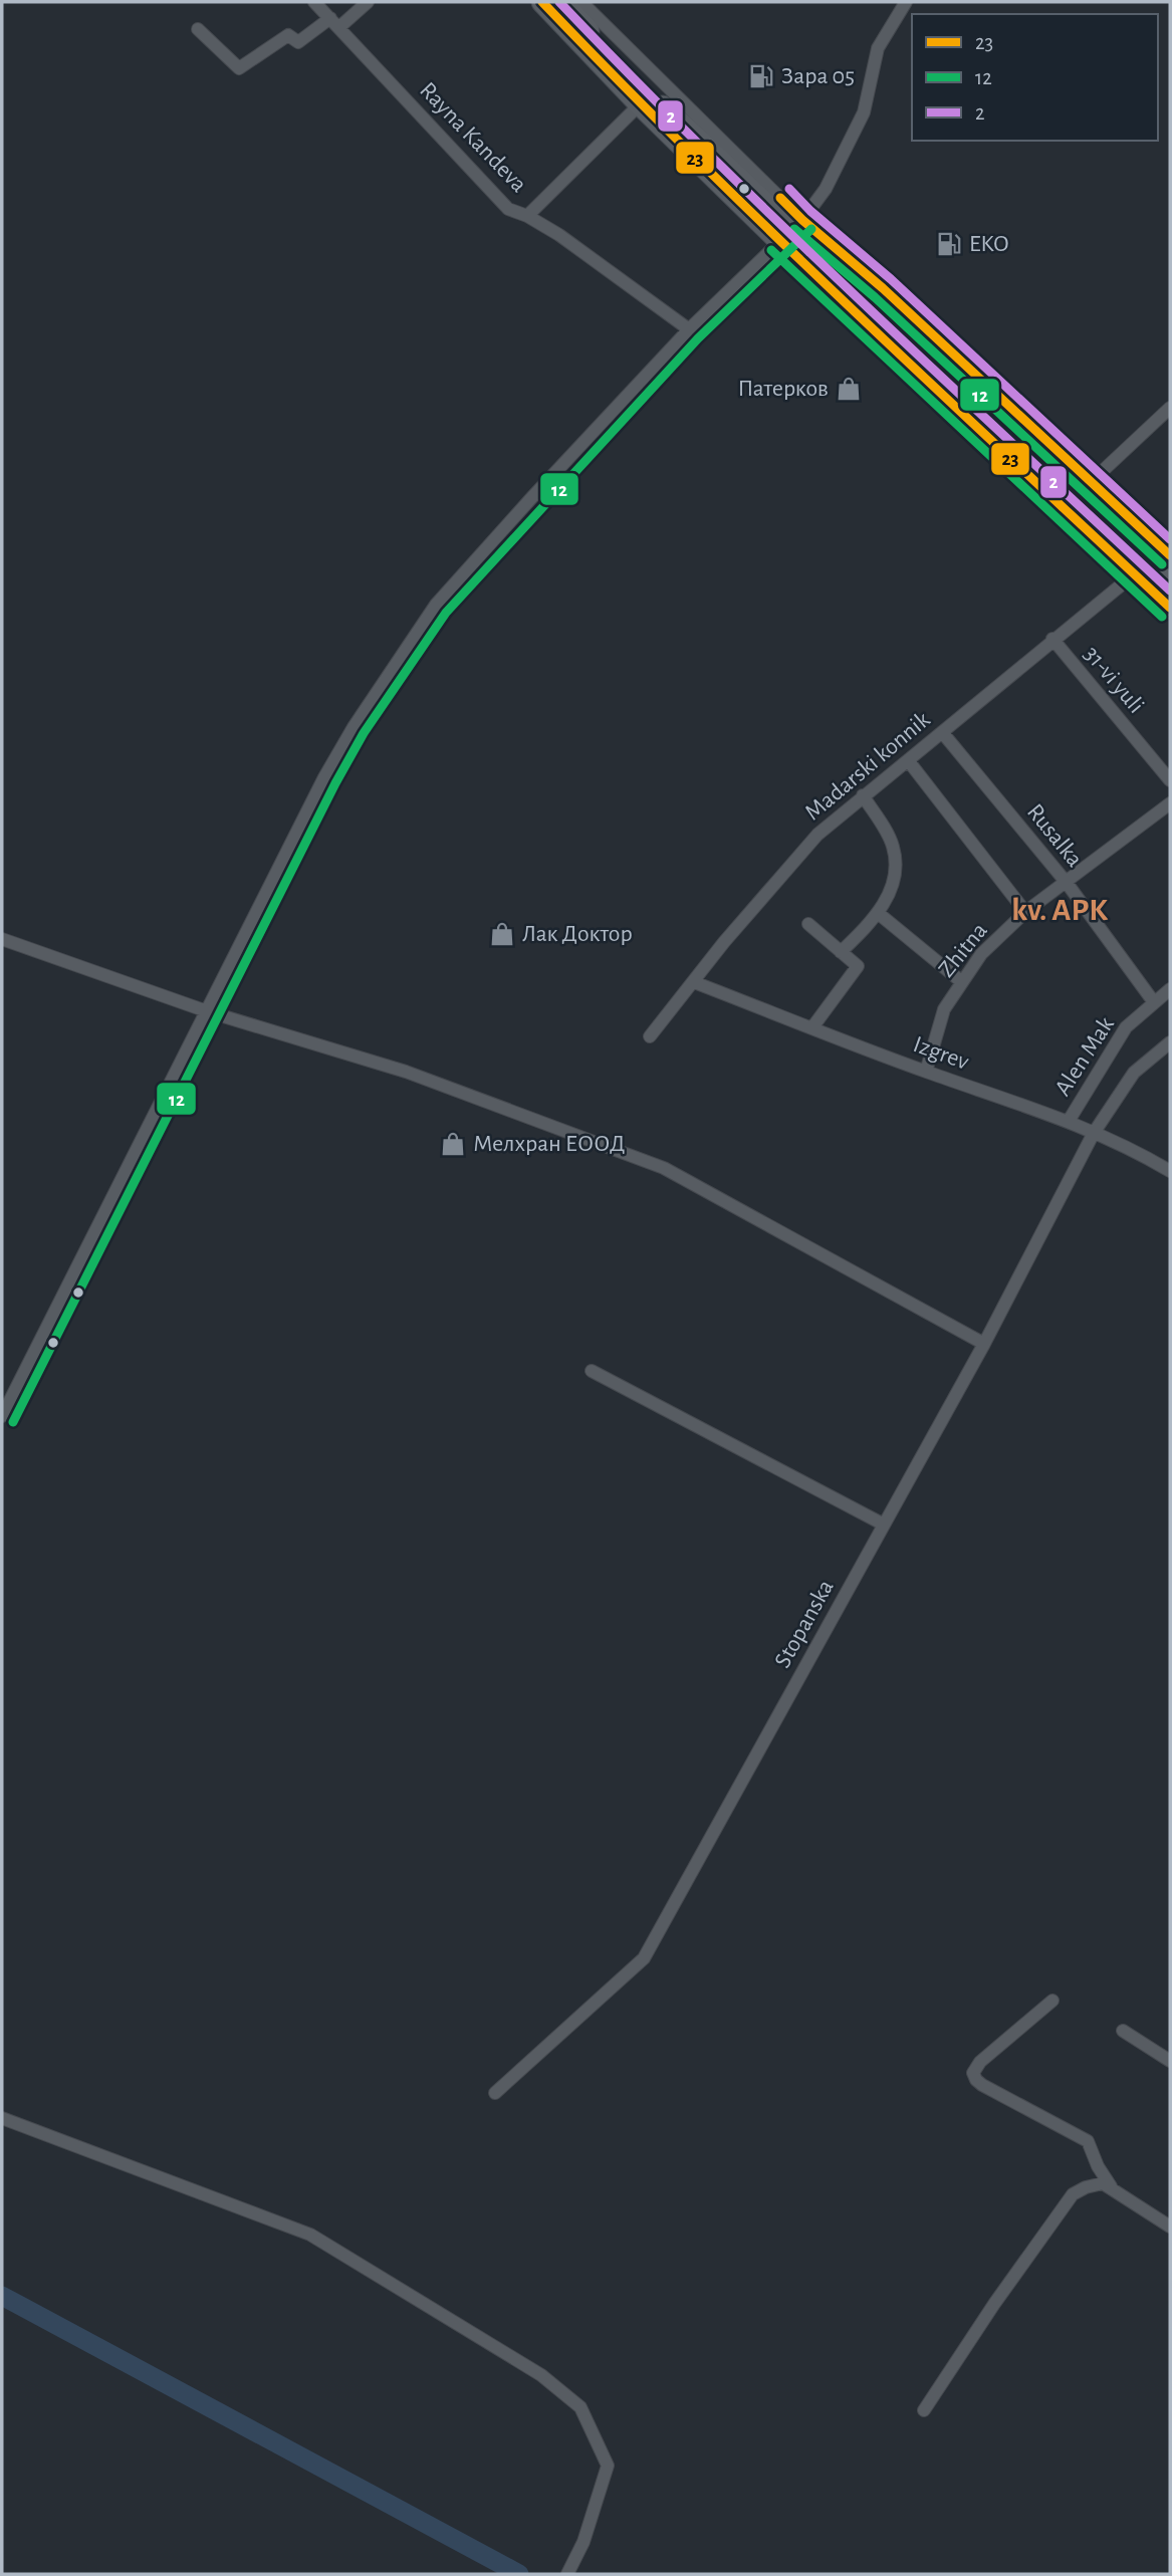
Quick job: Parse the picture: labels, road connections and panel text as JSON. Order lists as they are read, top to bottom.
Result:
{
  "streets": {
    "street": [
      "Rayna Kandeva",
      "31-vi yuli",
      "Madarski konnik",
      "Rusalka",
      "Zhitna",
      "Izgrev",
      "Alen Mak",
      "Stopanska"
    ]
  },
  "crossings": [
    ["31-vi yuli", "Madarski konnik"],
    ["Madarski konnik", "Rusalka"],
    ["Madarski konnik", "Izgrev"],
    ["Rusalka", "Zhitna"],
    ["Rusalka", "Alen Mak"],
    ["Zhitna", "Izgrev"],
    ["Izgrev", "Alen Mak"],
    ["Izgrev", "Stopanska"]
  ],
  "districts": ["kv. APK"],
  "places": {
    "fuel station": ["Зара 05", "EKO"],
    "shop": ["Патерков", "Лак Доктор", "Мелхран ЕООД"]
  },
  "lines": ["transit line 23", "transit line 2", "transit line 12"],
  "legend": ["23", "12", "2"]
}
